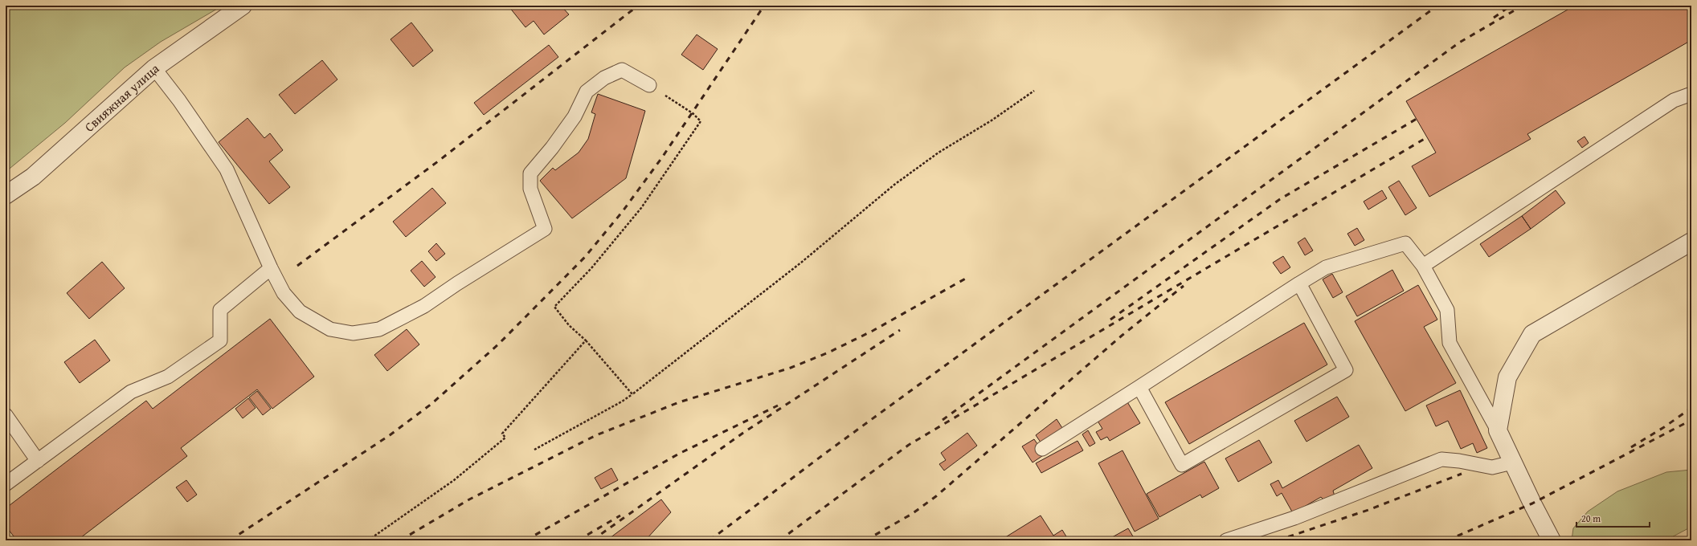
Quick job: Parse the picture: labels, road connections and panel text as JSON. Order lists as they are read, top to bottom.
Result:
{
  "streets": {
    "street": ["Свияжная улица"]
  },
  "scale_bar": "20 m"
}
